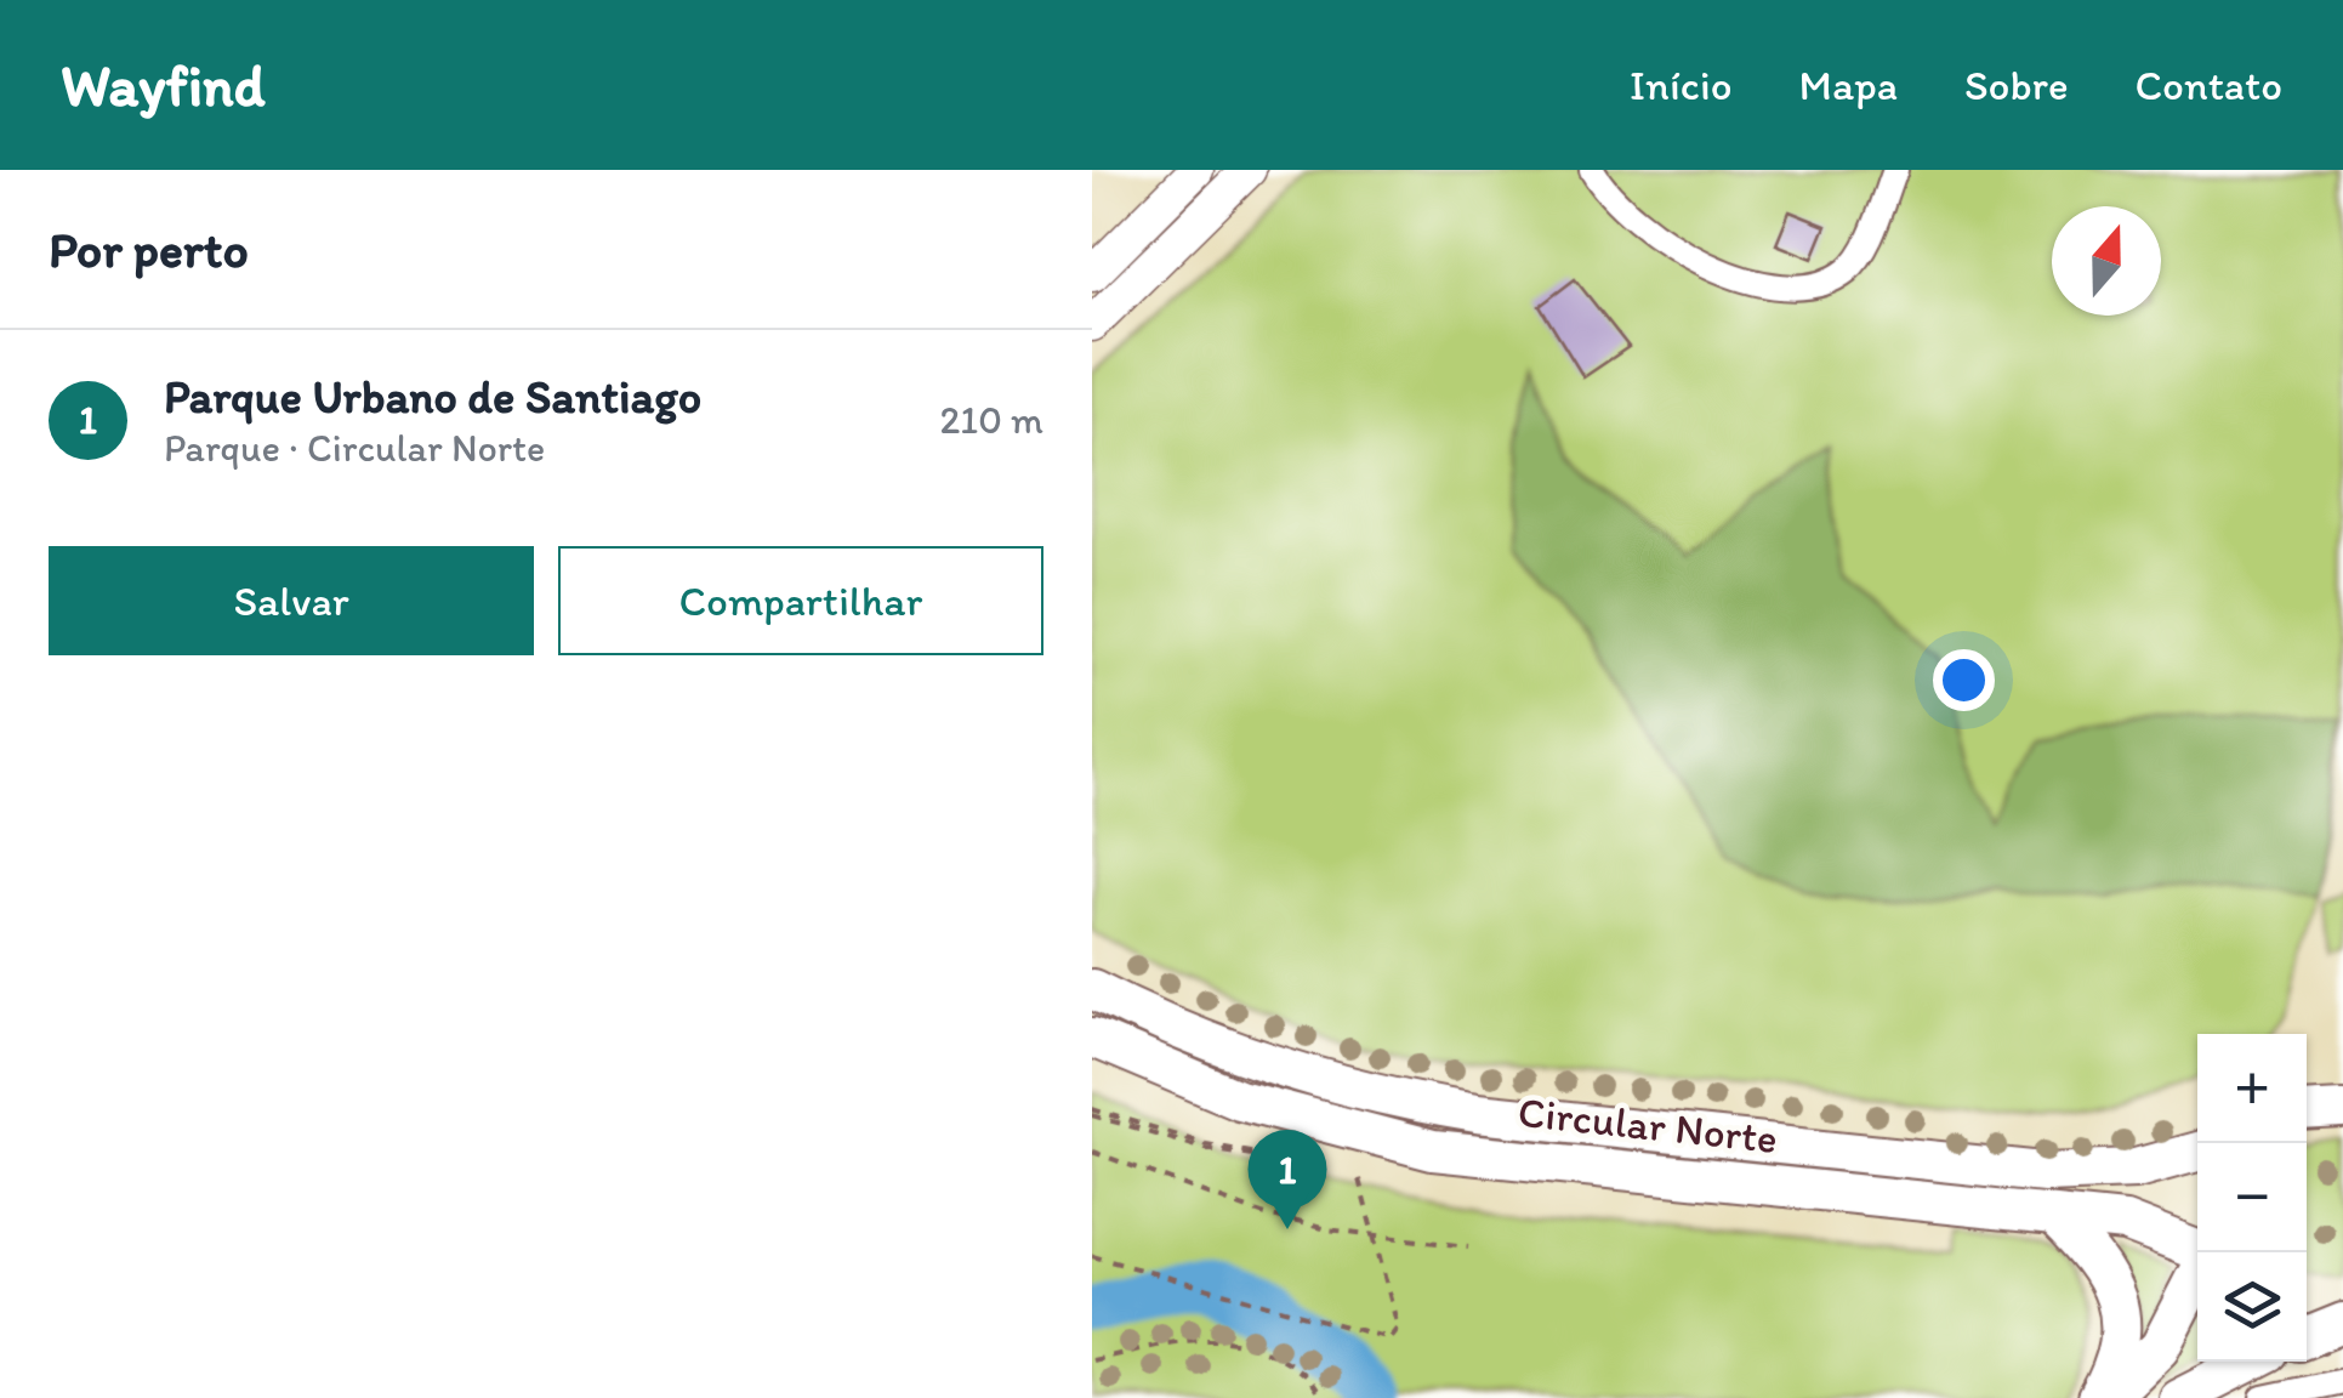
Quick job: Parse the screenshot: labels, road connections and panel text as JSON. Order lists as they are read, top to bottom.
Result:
{
  "streets": {
    "main road": ["Circular Norte"]
  },
  "north": "top",
  "page": {
    "header": "Wayfind",
    "nav": [
      "Início",
      "Mapa",
      "Sobre",
      "Contato"
    ],
    "heading": "Por perto",
    "list": [
      {
        "mark": "1",
        "name": "Parque Urbano de Santiago",
        "note": "Parque · Circular Norte",
        "value": "210 m"
      }
    ],
    "buttons": ["Salvar", "Compartilhar"],
    "map_buttons": ["+", "−"],
    "pins": "1"
  }
}
